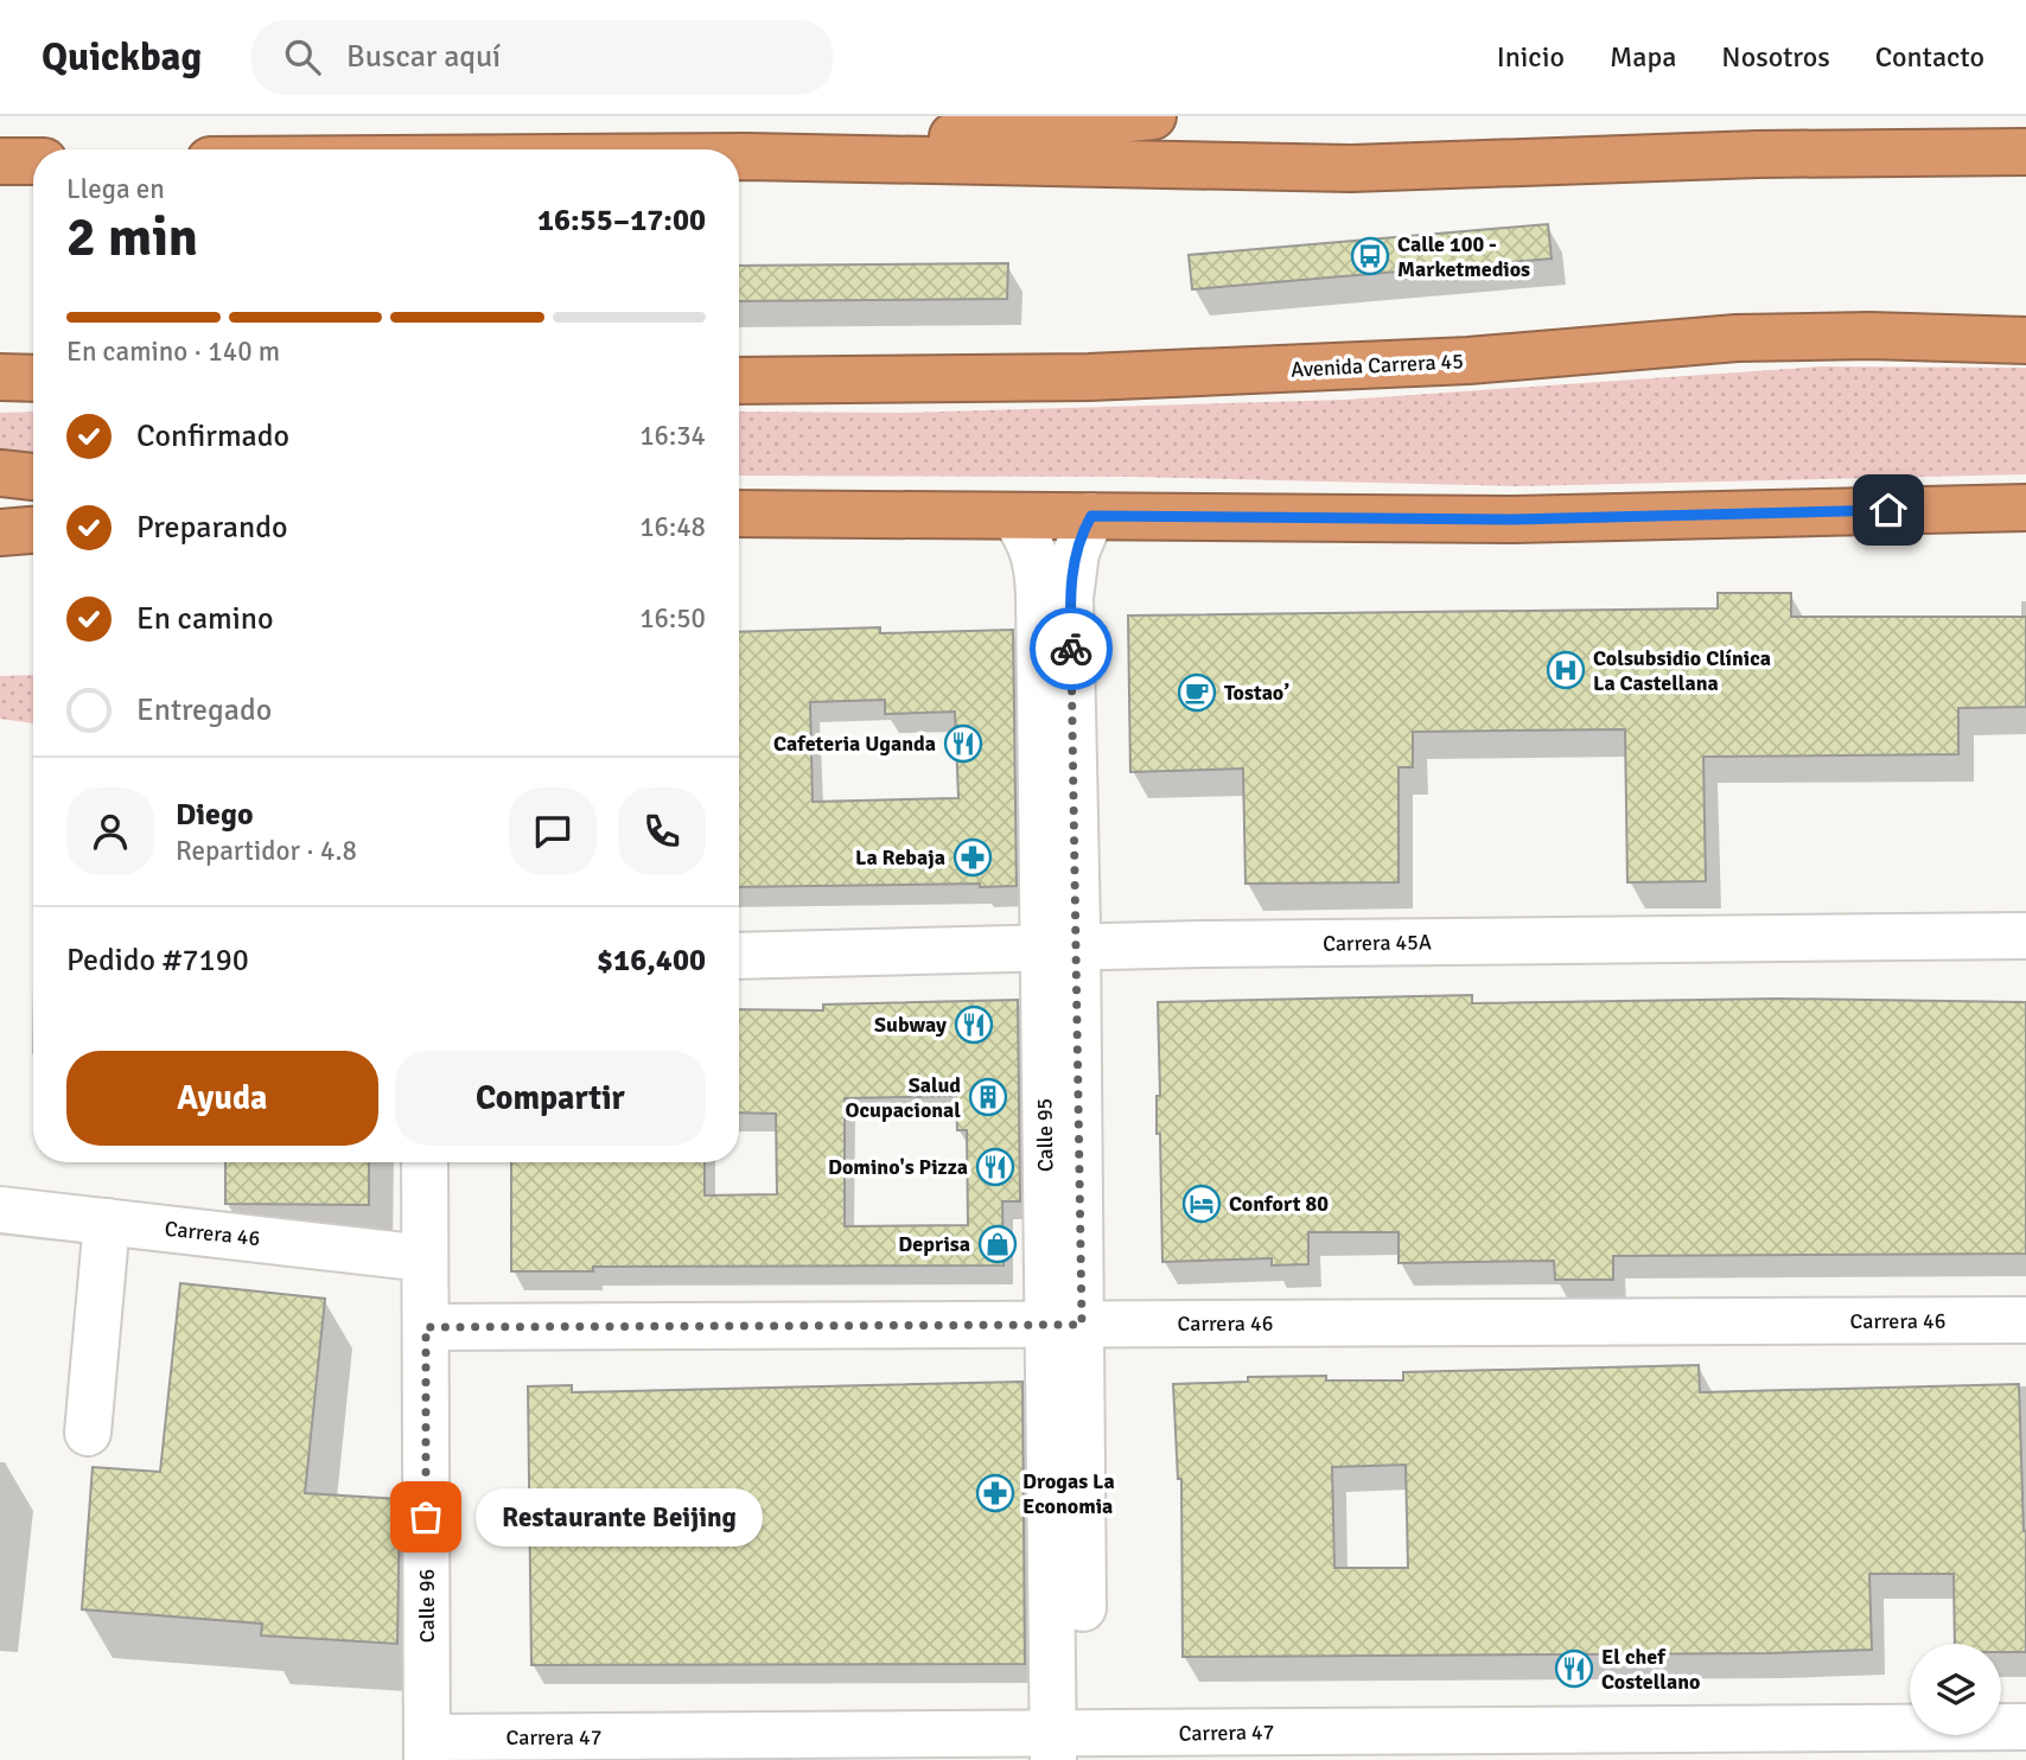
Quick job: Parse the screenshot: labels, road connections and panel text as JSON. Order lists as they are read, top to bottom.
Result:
{
  "streets": {
    "highway": ["Avenida Carrera 45"],
    "street": [
      "Carrera 45A",
      "Calle 95",
      "Carrera 46",
      "Calle 96",
      "Carrera 47"
    ]
  },
  "crossings": [
    ["Carrera 45A", "Calle 95"],
    ["Calle 95", "Carrera 46"],
    ["Calle 95", "Carrera 47"],
    ["Carrera 46", "Calle 96"],
    ["Calle 96", "Carrera 47"]
  ],
  "places": {
    "bus stop": ["Calle 100 - Marketmedios"],
    "hospital": ["Colsubsidio Clínica La Castellana"],
    "cafe": ["Tostao’"],
    "restaurant": [
      "Cafeteria Uganda",
      "Subway",
      "Domino's Pizza",
      "El chef Costellano"
    ],
    "pharmacy": ["La Rebaja", "Drogas La Economia"],
    "building": ["Salud Ocupacional"],
    "hotel": ["Confort 80"],
    "shop": ["Deprisa"],
    "other": ["Restaurante Beijing"]
  },
  "page": {
    "header": "Quickbag",
    "search": "Buscar aquí",
    "nav": [
      "Inicio",
      "Mapa",
      "Nosotros",
      "Contacto"
    ],
    "heading": ["2 min", "Llega en", "16:55–17:00"],
    "panel": [
      "Diego",
      "Repartidor · 4.8",
      "Pedido #7190",
      "$16,400"
    ],
    "bar": "En camino · 140 m",
    "list": [
      ["Confirmado", "16:34"],
      ["Preparando", "16:48"],
      ["En camino", "16:50"],
      "Entregado"
    ],
    "buttons": ["Ayuda", "Compartir"],
    "bubble": "Restaurante Beijing"
  }
}
